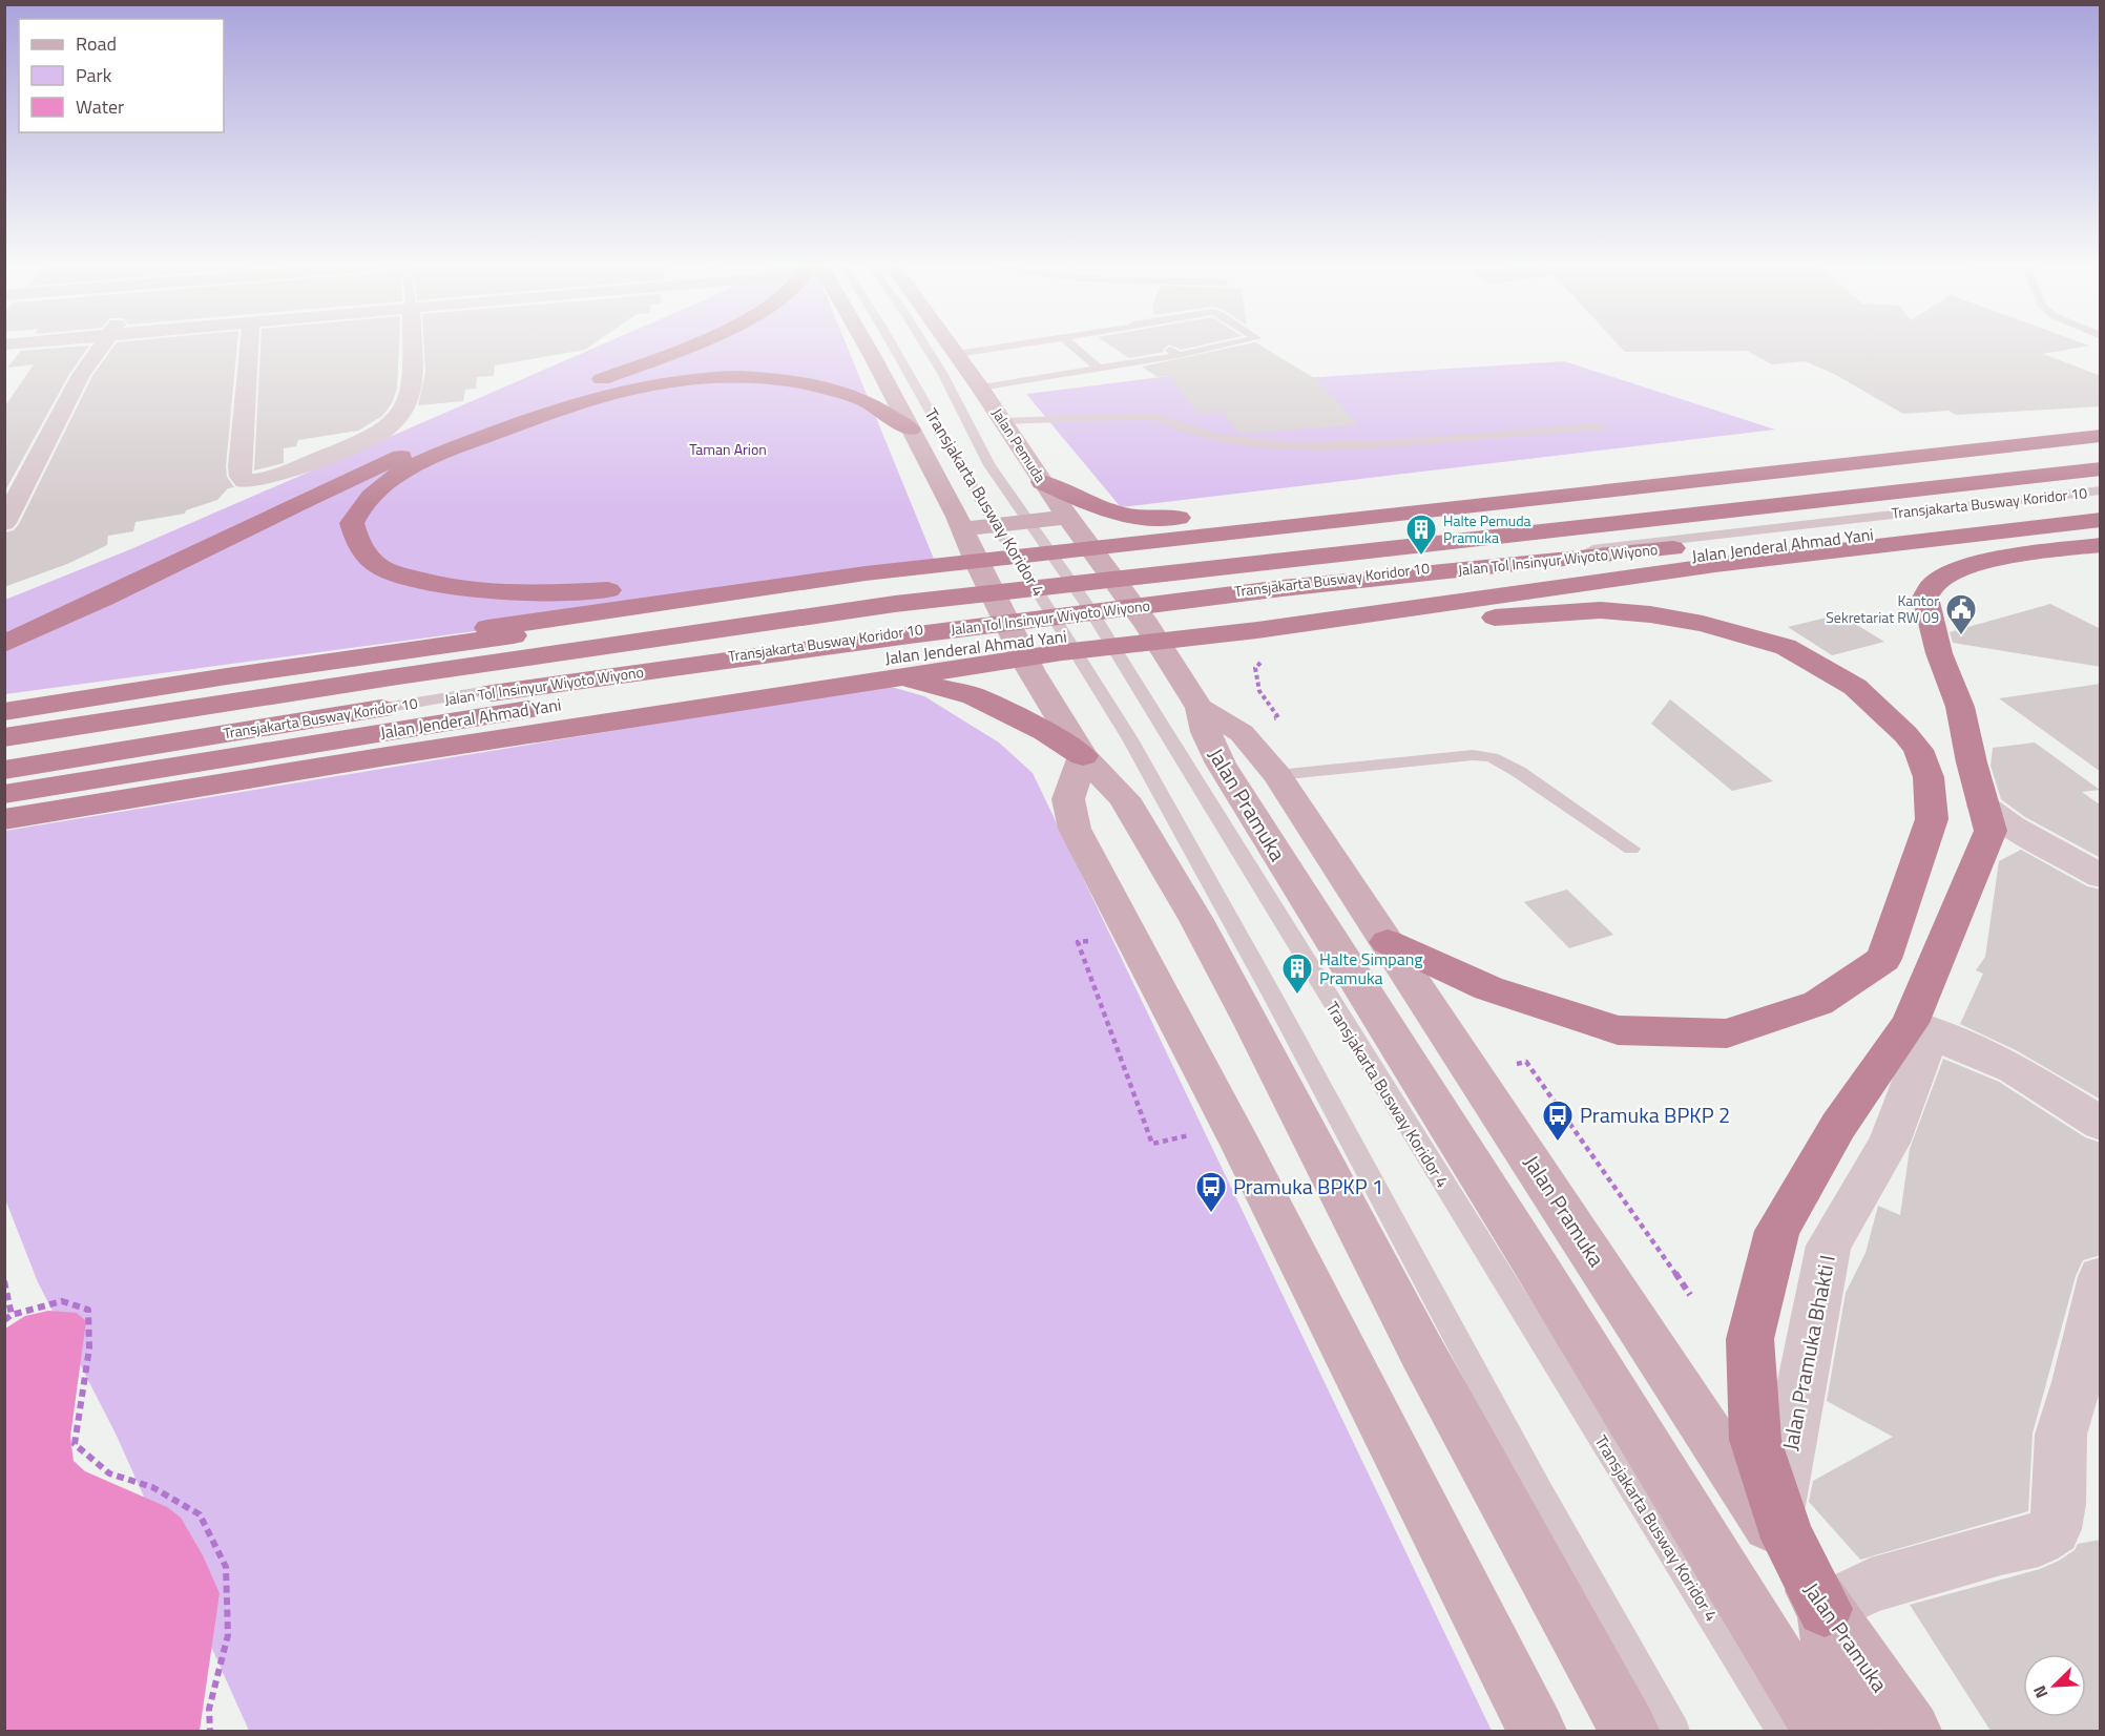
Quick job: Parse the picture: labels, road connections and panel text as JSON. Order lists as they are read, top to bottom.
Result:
{
  "streets": {
    "highway": ["Jalan Jenderal Ahmad Yani", "Jalan Tol Insinyur Wiyoto Wiyono"],
    "main road": ["Jalan Pemuda", "Jalan Pramuka"],
    "street": ["Jalan Pramuka Bhakti I"],
    "lane": ["Transjakarta Busway Koridor 4", "Transjakarta Busway Koridor 10"]
  },
  "crossings": [
    ["Jalan Pemuda", "Transjakarta Busway Koridor 10"],
    ["Jalan Pemuda", "Jalan Pramuka"],
    ["Transjakarta Busway Koridor 4", "Jalan Jenderal Ahmad Yani"],
    ["Transjakarta Busway Koridor 10", "Jalan Jenderal Ahmad Yani"],
    ["Transjakarta Busway Koridor 10", "Jalan Tol Insinyur Wiyoto Wiyono"],
    ["Transjakarta Busway Koridor 10", "Jalan Pramuka"],
    ["Jalan Jenderal Ahmad Yani", "Jalan Pramuka"]
  ],
  "parks": ["Taman Arion"],
  "places": {
    "building": ["Halte Pemuda Pramuka", "Halte Simpang Pramuka"],
    "public building": ["Kantor Sekretariat RW 09"],
    "bus stop": ["Pramuka BPKP 2", "Pramuka BPKP 1"]
  },
  "legend": ["Road", "Park", "Water"],
  "north": "bottom left"
}
